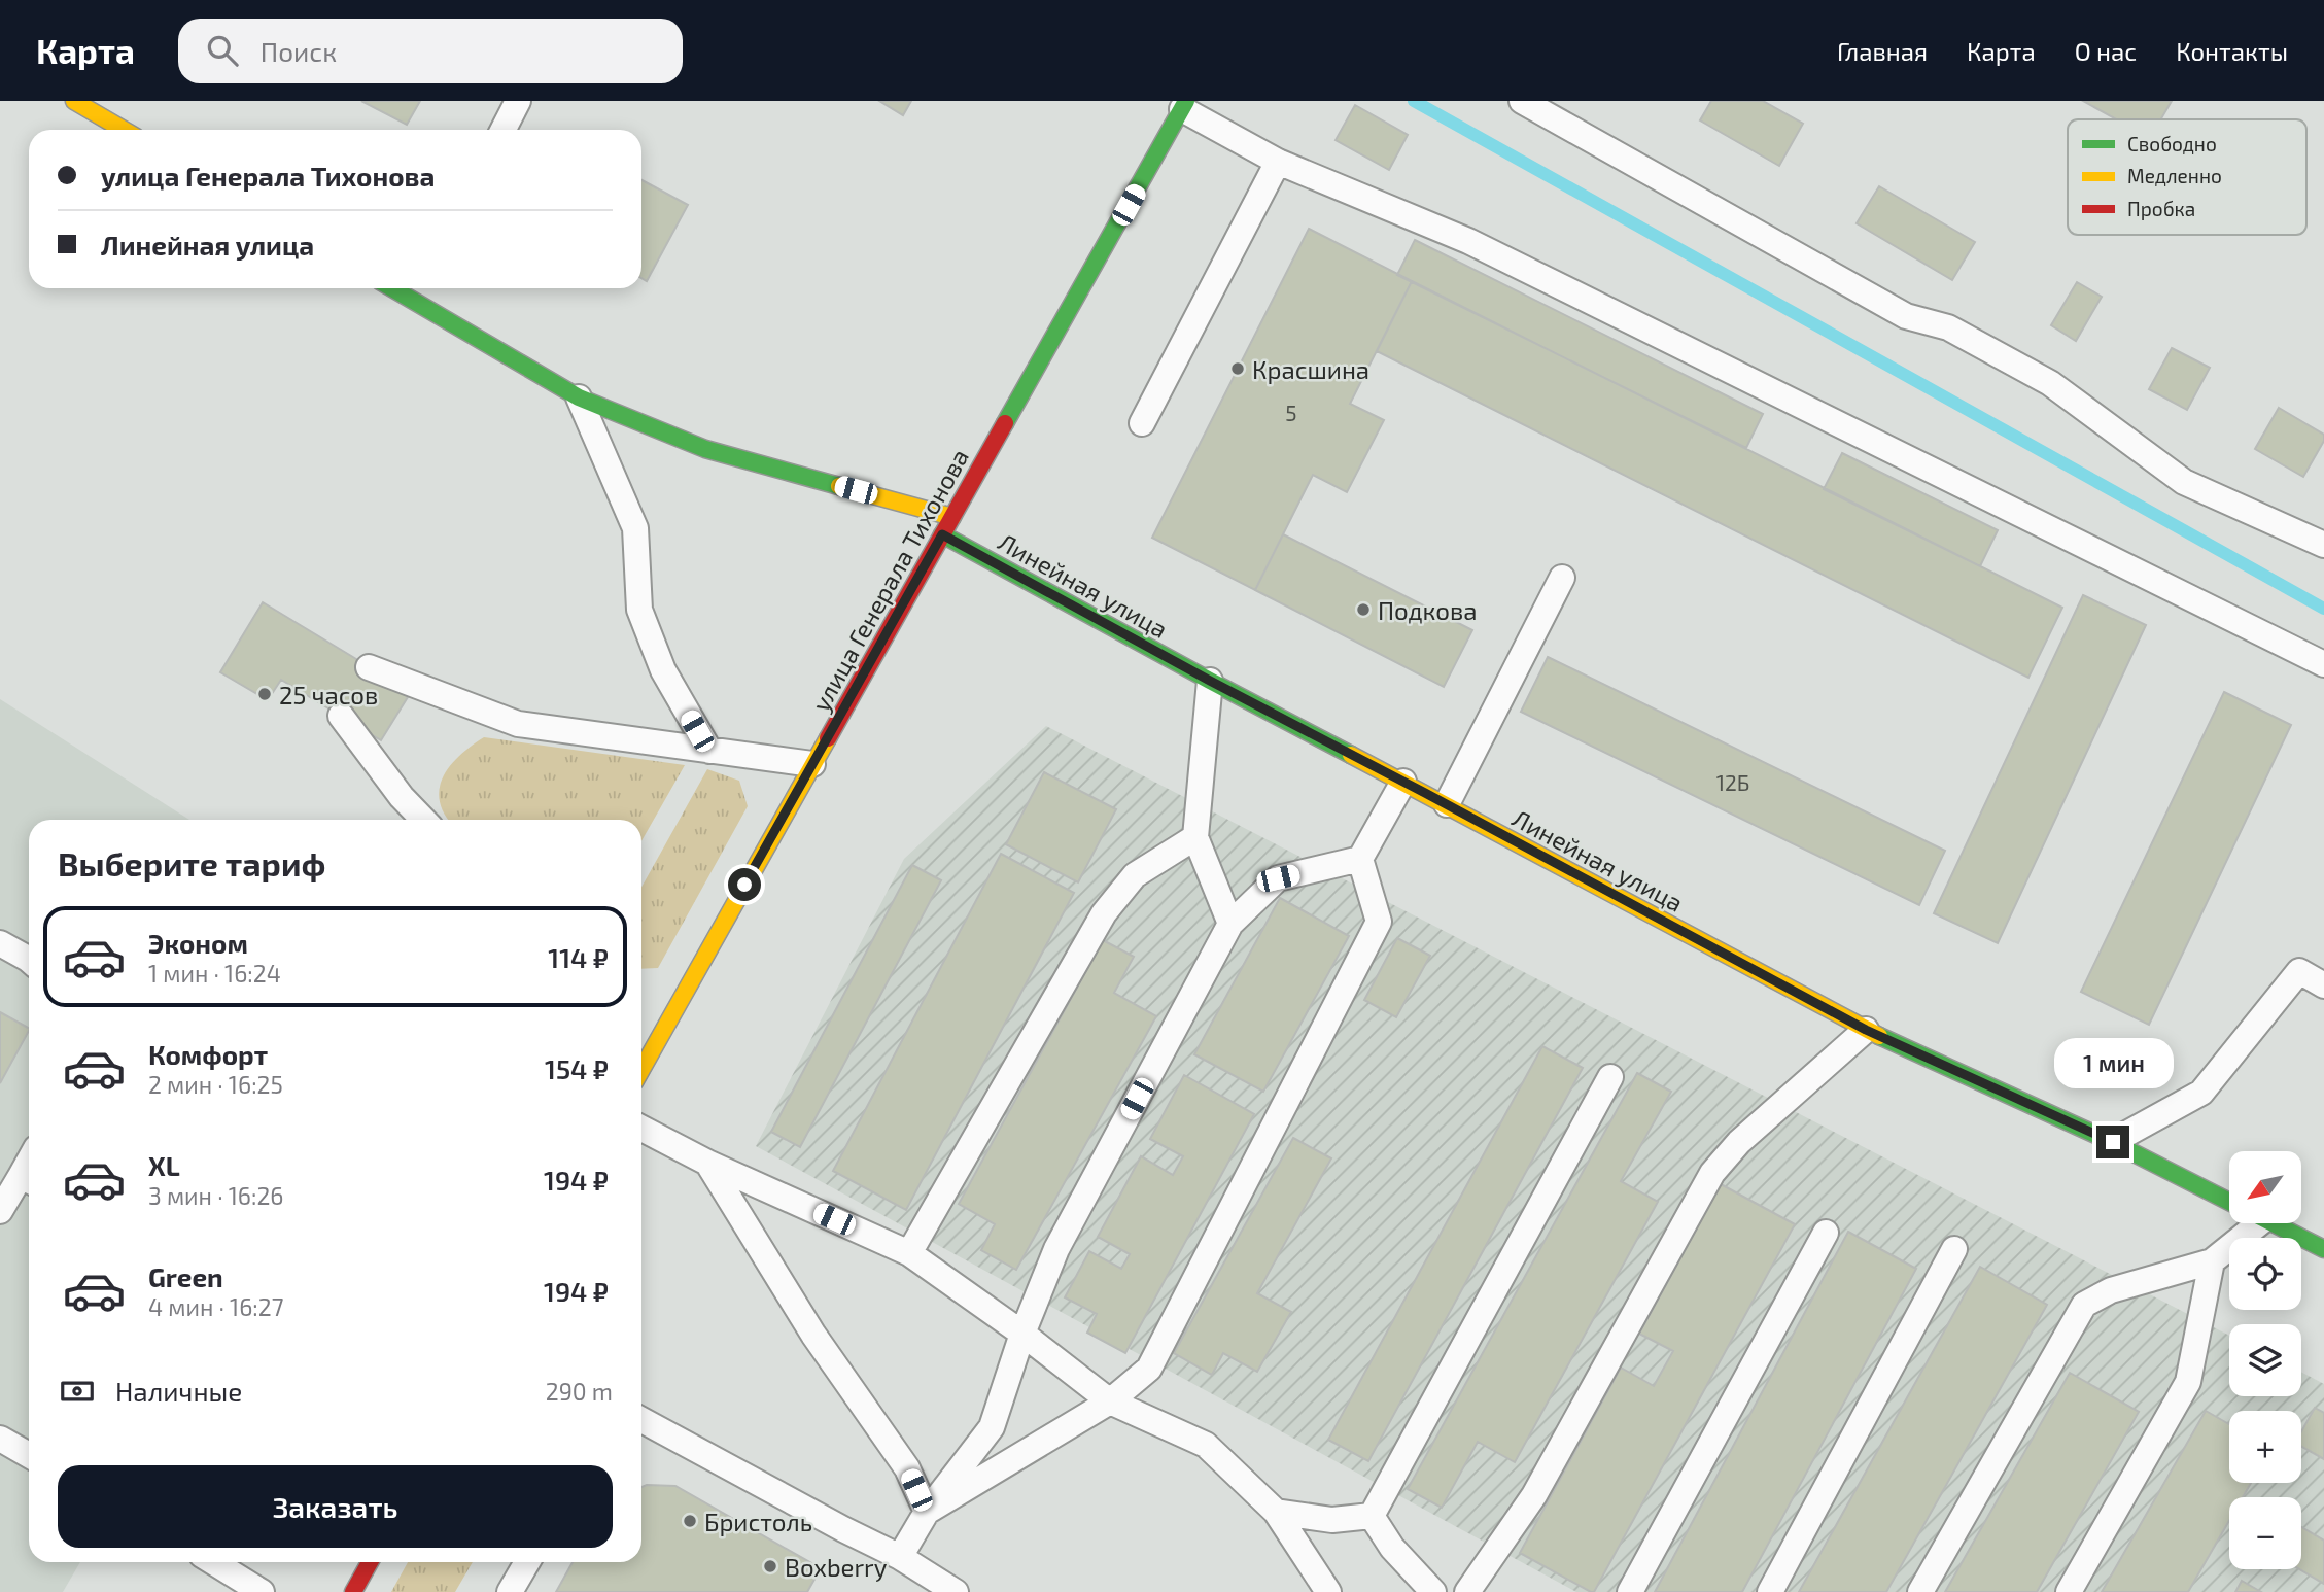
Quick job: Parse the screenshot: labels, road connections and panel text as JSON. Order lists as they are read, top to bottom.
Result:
{
  "streets": {
    "main road": ["улица Генерала Тихонова", "Линейная улица"]
  },
  "crossings": [
    ["улица Генерала Тихонова", "Линейная улица"]
  ],
  "places": [
    "Красшина",
    "Подкова",
    "25 часов",
    "Бристоль",
    "Boxberry"
  ],
  "house_numbers": ["5", "12Б"],
  "legend": ["Свободно", "Медленно", "Пробка"],
  "north": "bottom left",
  "page": {
    "header": "Карта",
    "search": "Поиск",
    "nav": [
      "Главная",
      "Карта",
      "О нас",
      "Контакты"
    ],
    "banner": ["улица Генерала Тихонова", "Линейная улица"],
    "heading": "Выберите тариф",
    "list": [
      {
        "name": "Эконом",
        "note": "1 мин · 16:24",
        "value": "114 ₽"
      },
      {
        "name": "Комфорт",
        "note": "2 мин · 16:25",
        "value": "154 ₽"
      },
      {
        "name": "XL",
        "note": "3 мин · 16:26",
        "value": "194 ₽"
      },
      {
        "name": "Green",
        "note": "4 мин · 16:27",
        "value": "194 ₽"
      }
    ],
    "bubble": "1 мин",
    "map_buttons": ["+", "−"],
    "pay": ["Наличные", "290 m"],
    "buttons": "Заказать"
  }
}
